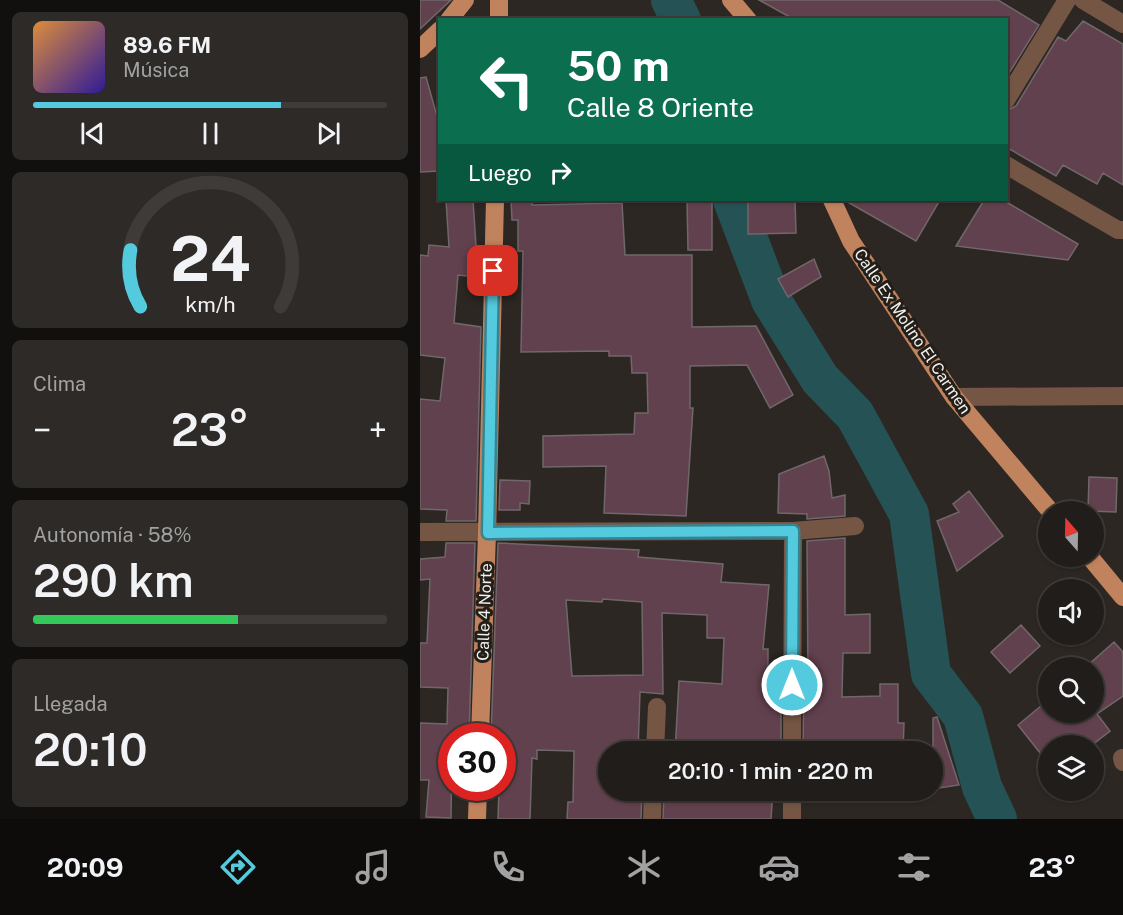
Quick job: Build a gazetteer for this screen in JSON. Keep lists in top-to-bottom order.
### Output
{
  "streets": {
    "main road": ["Calle Ex Molino El Carmen", "Calle 4 Norte"]
  },
  "north": "top",
  "page": {
    "turn": ["50 m", "Calle 8 Oriente"],
    "song": ["89.6 FM", "Música"],
    "then": "Luego",
    "tile": [
      "Clima",
      ["Autonomía · 58%", "290 km"],
      ["Llegada", "20:10"]
    ],
    "heat": ["−", "23°", "+"],
    "limit": "30",
    "trip": "20:10 · 1 min · 220 m",
    "tabs": ["20:09", "23°"],
    "gauge": ["24", "km/h"]
  }
}
